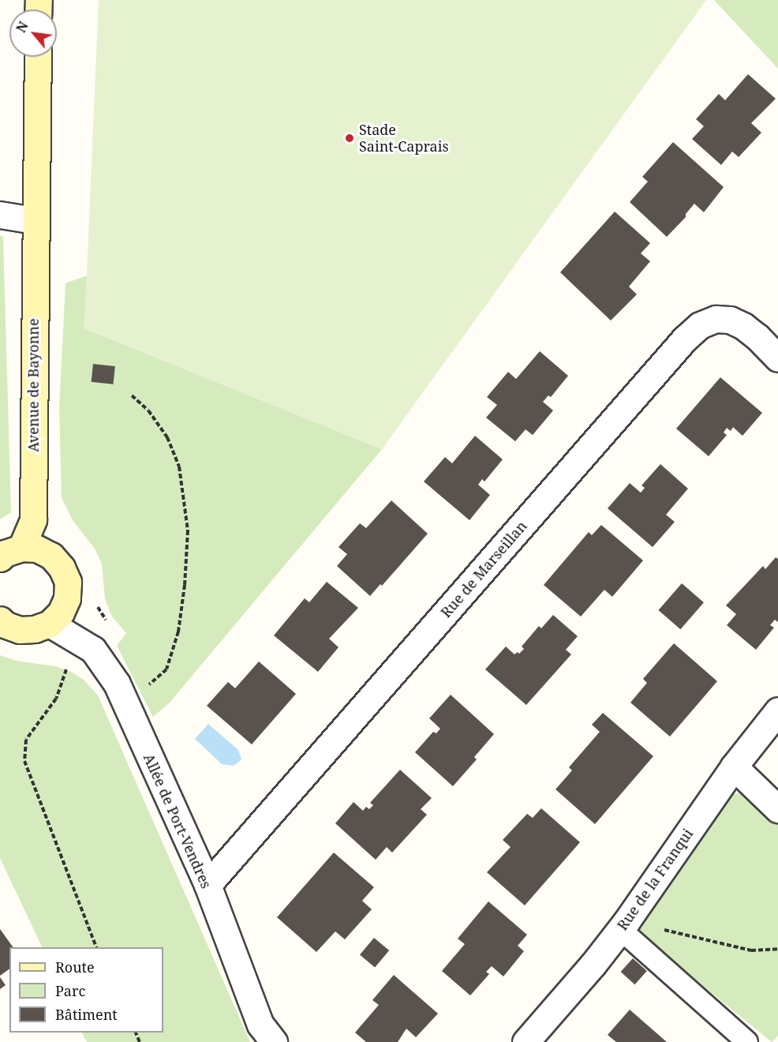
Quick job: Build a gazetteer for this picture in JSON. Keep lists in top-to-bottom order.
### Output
{
  "streets": {
    "street": [
      "Avenue de Bayonne",
      "Rue de Marseillan",
      "Allée de Port-Vendres",
      "Rue de la Franqui"
    ]
  },
  "crossings": [
    ["Rue de Marseillan", "Allée de Port-Vendres"]
  ],
  "places": ["Stade Saint-Caprais"],
  "legend": ["Route", "Parc", "Bâtiment"],
  "north": "top left"
}
